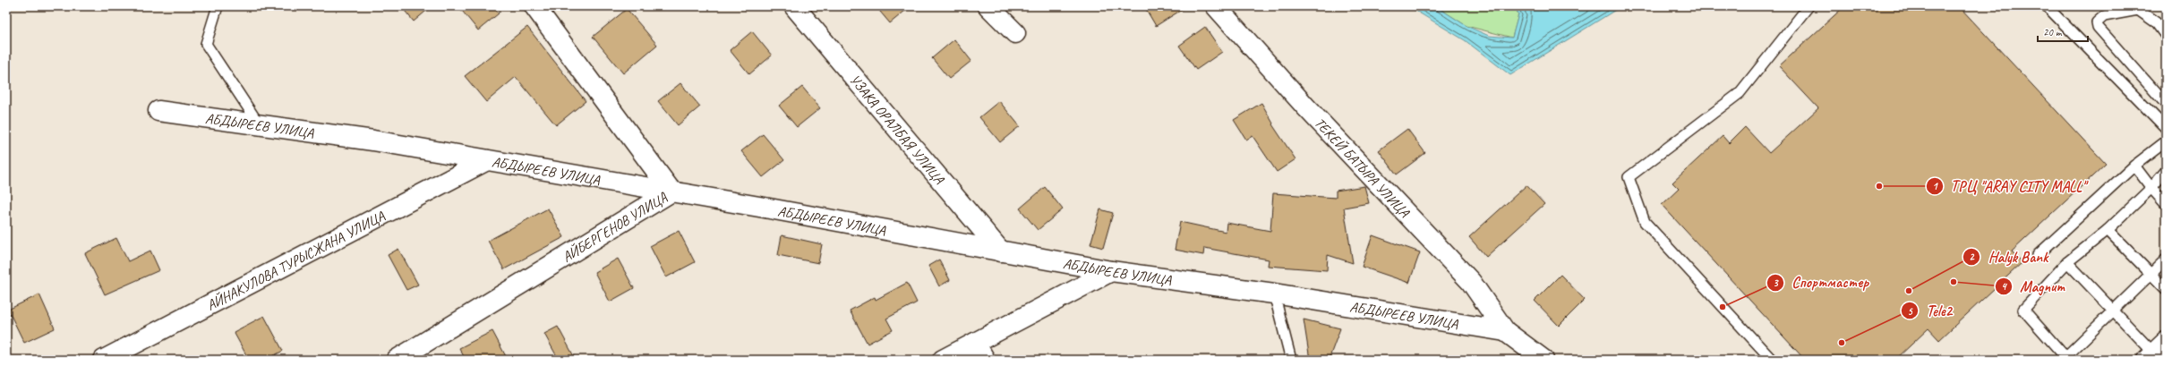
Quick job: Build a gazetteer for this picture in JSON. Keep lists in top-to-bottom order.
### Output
{
  "streets": {
    "street": [
      "АБДЫРЕЕВ УЛИЦА",
      "УЗАКА ОРАЛБАЯ УЛИЦА",
      "ТЕКЕЙ БАТЫРА УЛИЦА",
      "АЙБЕРГЕНОВ УЛИЦА",
      "АЙНАКУЛОВА ТУРЫСЖАНА УЛИЦА"
    ]
  },
  "crossings": [
    ["АБДЫРЕЕВ УЛИЦА", "УЗАКА ОРАЛБАЯ УЛИЦА"],
    ["АБДЫРЕЕВ УЛИЦА", "ТЕКЕЙ БАТЫРА УЛИЦА"],
    ["АБДЫРЕЕВ УЛИЦА", "АЙБЕРГЕНОВ УЛИЦА"],
    ["АБДЫРЕЕВ УЛИЦА", "АЙНАКУЛОВА ТУРЫСЖАНА УЛИЦА"]
  ],
  "places": [
    "ТРЦ \"ARAY CITY MALL\"",
    "Magnum",
    "Halyk Bank",
    "Спортмастер",
    "Tele2"
  ],
  "scale_bar": "20 m"
}
